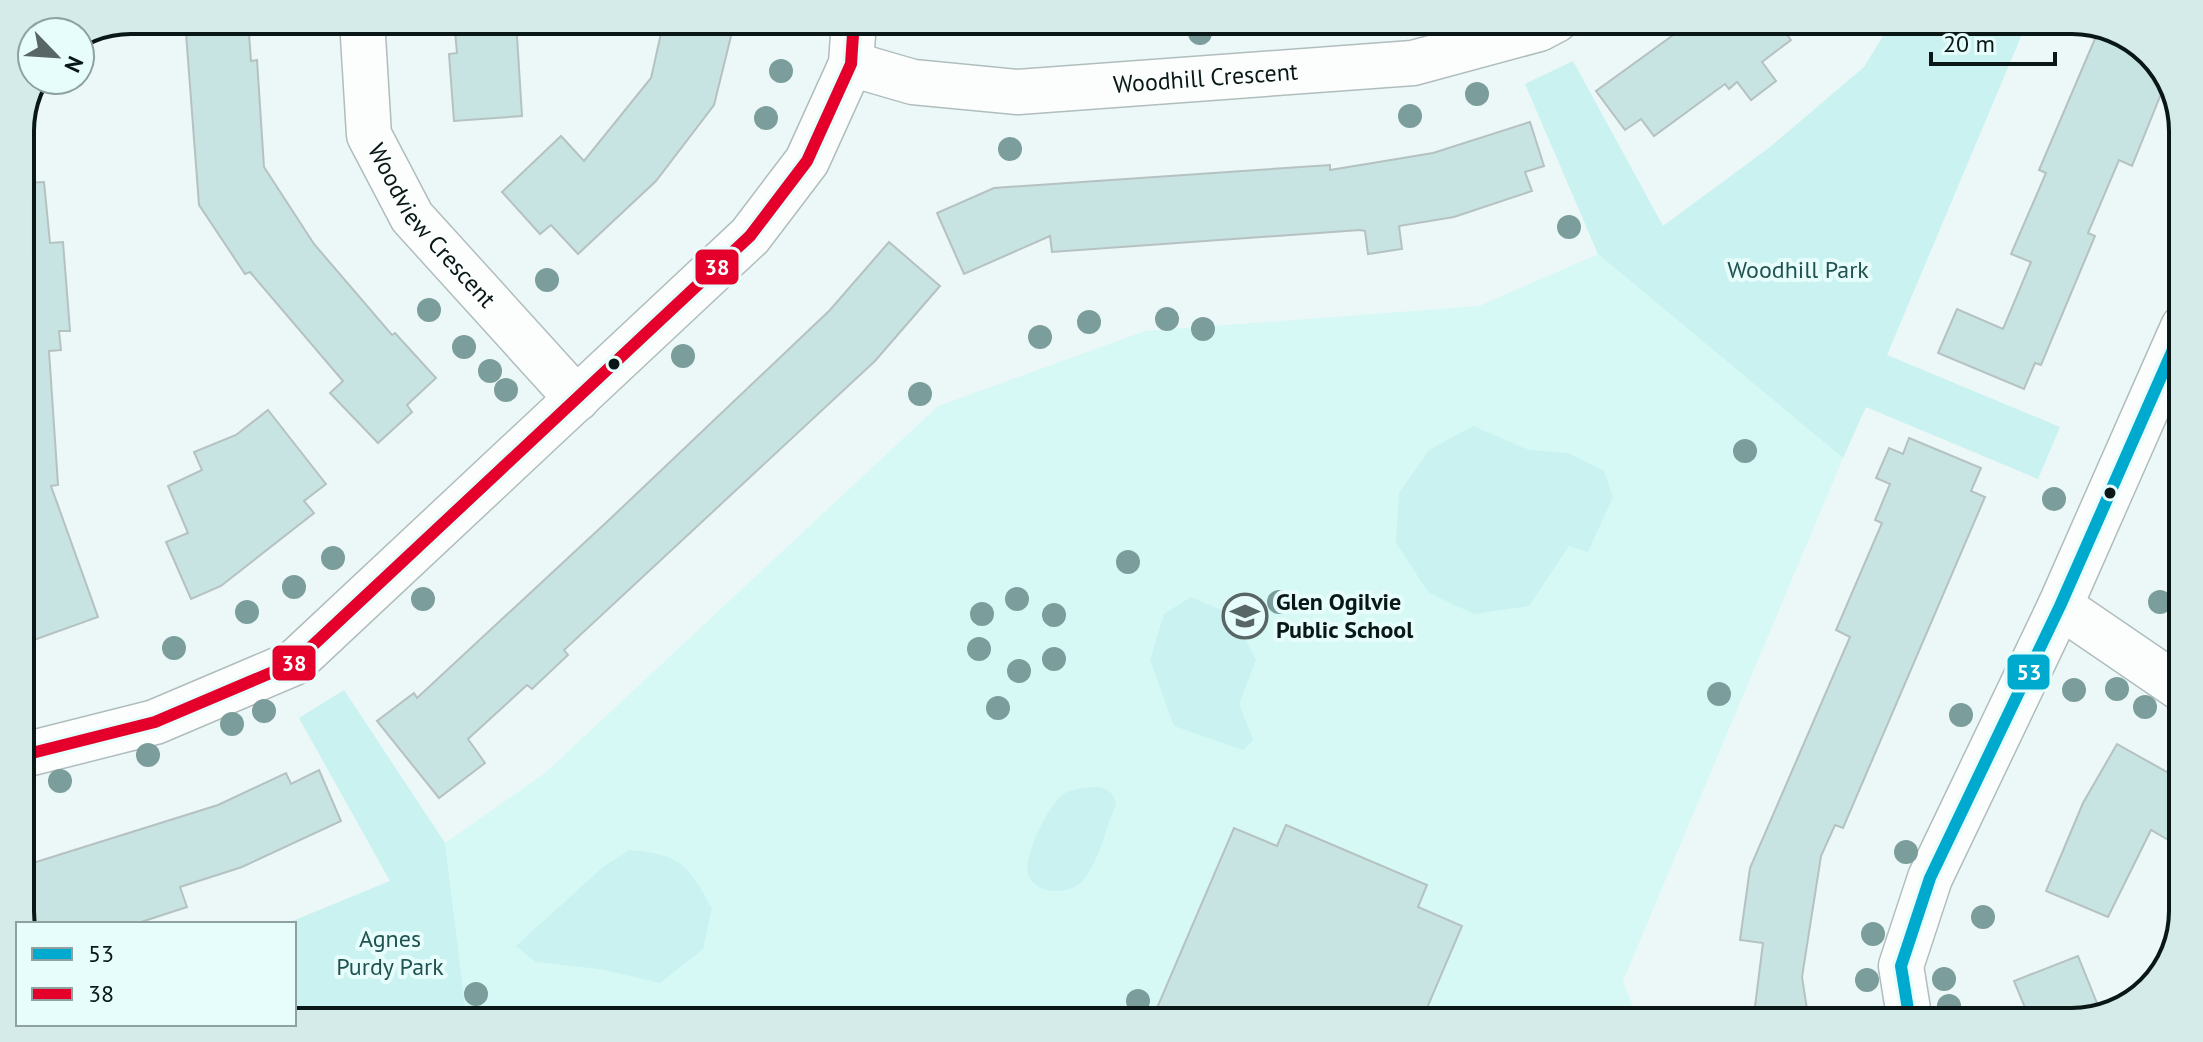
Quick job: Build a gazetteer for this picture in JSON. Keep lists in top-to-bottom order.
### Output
{
  "streets": {
    "street": ["Woodhill Crescent", "Woodview Crescent"]
  },
  "parks": ["Woodhill Park", "Agnes Purdy Park"],
  "places": {
    "school or university": ["Glen Ogilvie Public School"]
  },
  "lines": ["transit line 38", "transit line 53"],
  "legend": ["53", "38"],
  "scale_bar": "20 m",
  "north": "bottom right"
}
